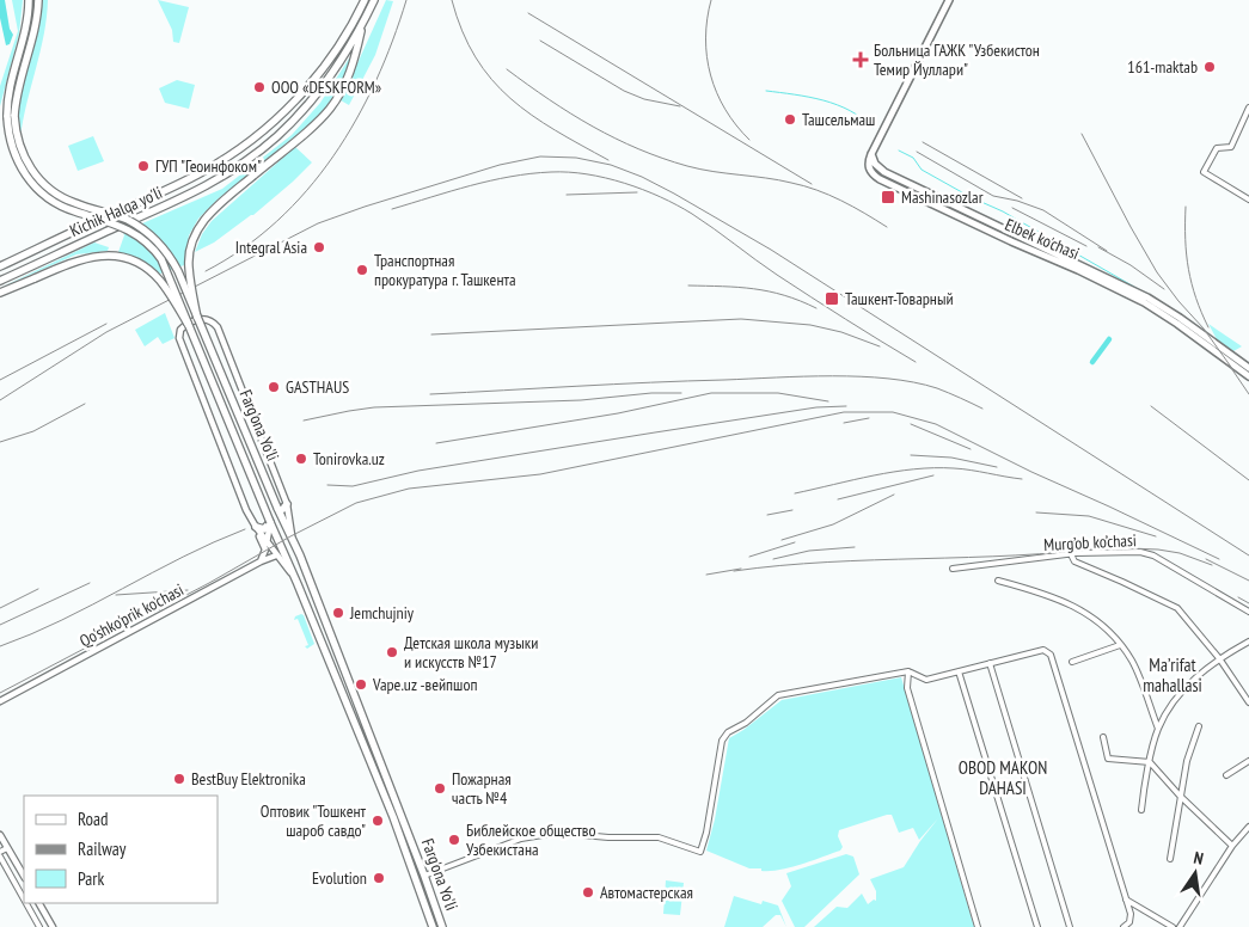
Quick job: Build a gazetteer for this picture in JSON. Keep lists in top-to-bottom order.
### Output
{
  "streets": {
    "main road": ["Kichik Halqa yo'li", "Elbek ko'chasi", "Farg'ona Yo'li"],
    "street": ["Murg’ob ko’chasi", "Qo'shko'prik ko'chasi"]
  },
  "districts": ["Maʼrifat mahallasi", "OBOD MAKON DAHASI"],
  "places": {
    "health": ["Больница ГАЖК \"Узбекистон Темир Йуллари\""],
    "other": [
      "161-maktab",
      "ООО «DESKFORM»",
      "Ташсельмаш",
      "ГУП \"Геоинфоком\"",
      "Integral Asia",
      "Транспортная прокуратура г. Ташкента",
      "GASTHAUS",
      "Tonirovka.uz",
      "Jemchujniy",
      "Детская школа музыки и искусств №17",
      "Vape.uz -вейпшоп",
      "BestBuy Elektronika",
      "Пожарная часть №4",
      "Оптовик \"Тошкент шароб савдо\"",
      "Библейское общество Узбекистана",
      "Evolution",
      "Автомастерская"
    ],
    "transit": ["Mashinasozlar", "Ташкент-Товарный"]
  },
  "legend": ["Road", "Railway", "Park"],
  "north": "top"
}
